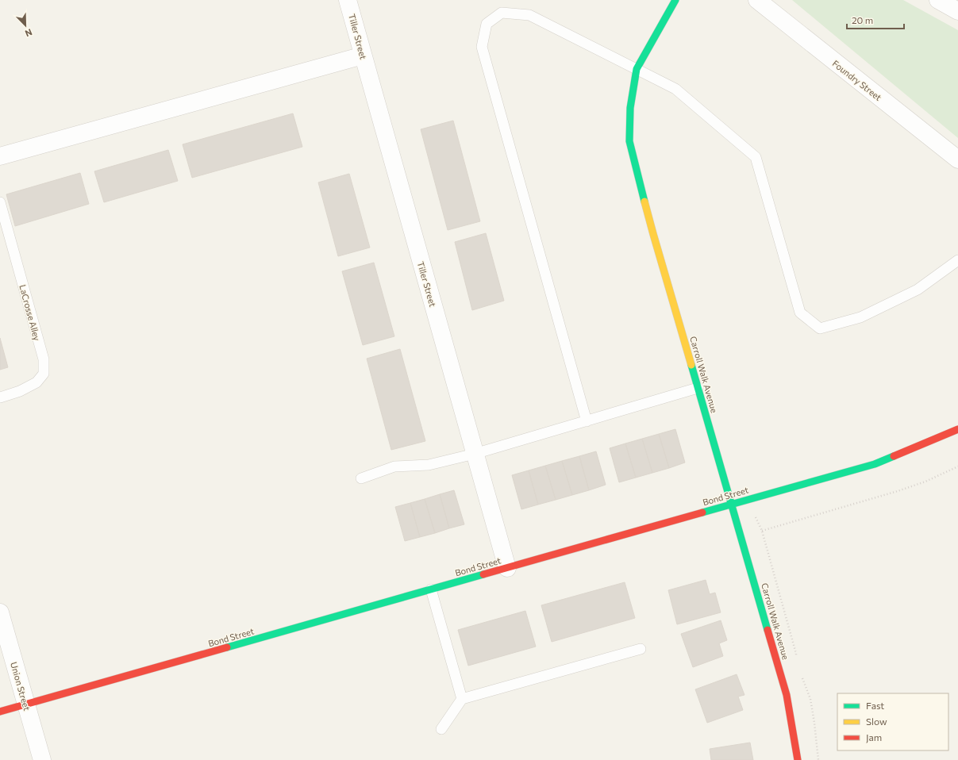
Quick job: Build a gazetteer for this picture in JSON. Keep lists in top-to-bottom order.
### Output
{
  "streets": {
    "street": [
      "Tiller Street",
      "Foundry Street",
      "Carroll Walk Avenue",
      "Bond Street",
      "Union Street"
    ],
    "lane": ["LaCrosse Alley"]
  },
  "crossings": [
    ["Tiller Street", "Bond Street"],
    ["Carroll Walk Avenue", "Bond Street"],
    ["Bond Street", "Union Street"]
  ],
  "legend": ["Fast", "Slow", "Jam"],
  "scale_bar": "20 m",
  "north": "bottom right"
}
